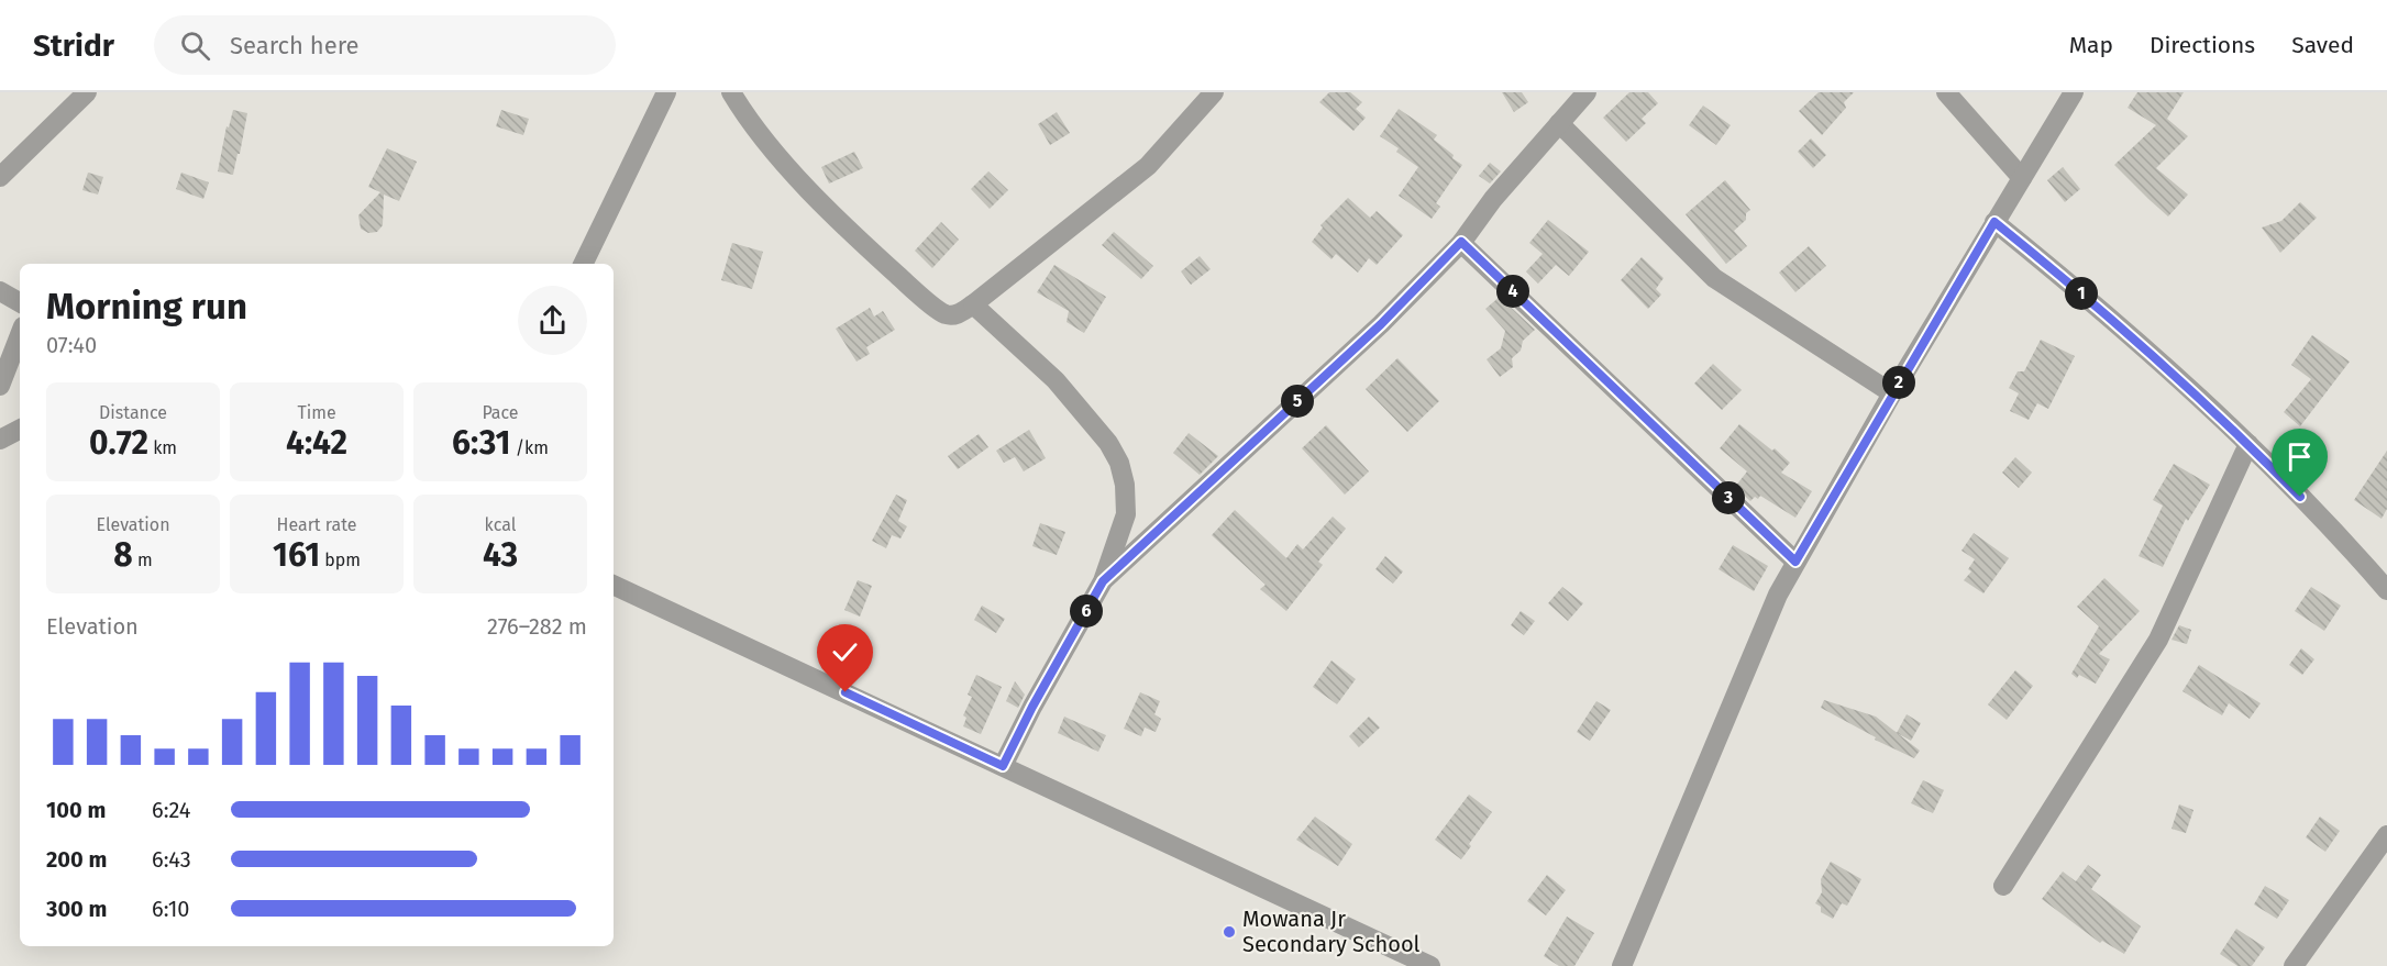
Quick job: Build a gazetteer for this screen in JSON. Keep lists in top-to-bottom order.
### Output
{
  "places": ["Mowana Jr Secondary School"],
  "page": {
    "header": "Stridr",
    "search": "Search here",
    "nav": ["Map", "Directions", "Saved"],
    "heading": ["Morning run", "07:40"],
    "pins": [
      "4",
      "1",
      "2",
      "5",
      "3",
      "6"
    ],
    "stats": [
      ["Distance", "0.72 km"],
      ["Time", "4:42"],
      ["Pace", "6:31 /km"],
      ["Elevation", "8 m"],
      ["Heart rate", "161 bpm"],
      ["kcal", "43"]
    ],
    "chart": ["Elevation", "276–282 m"],
    "list": [
      {
        "name": "100 m",
        "note": "6:24"
      },
      {
        "name": "200 m",
        "note": "6:43"
      },
      {
        "name": "300 m",
        "note": "6:10"
      }
    ]
  }
}
